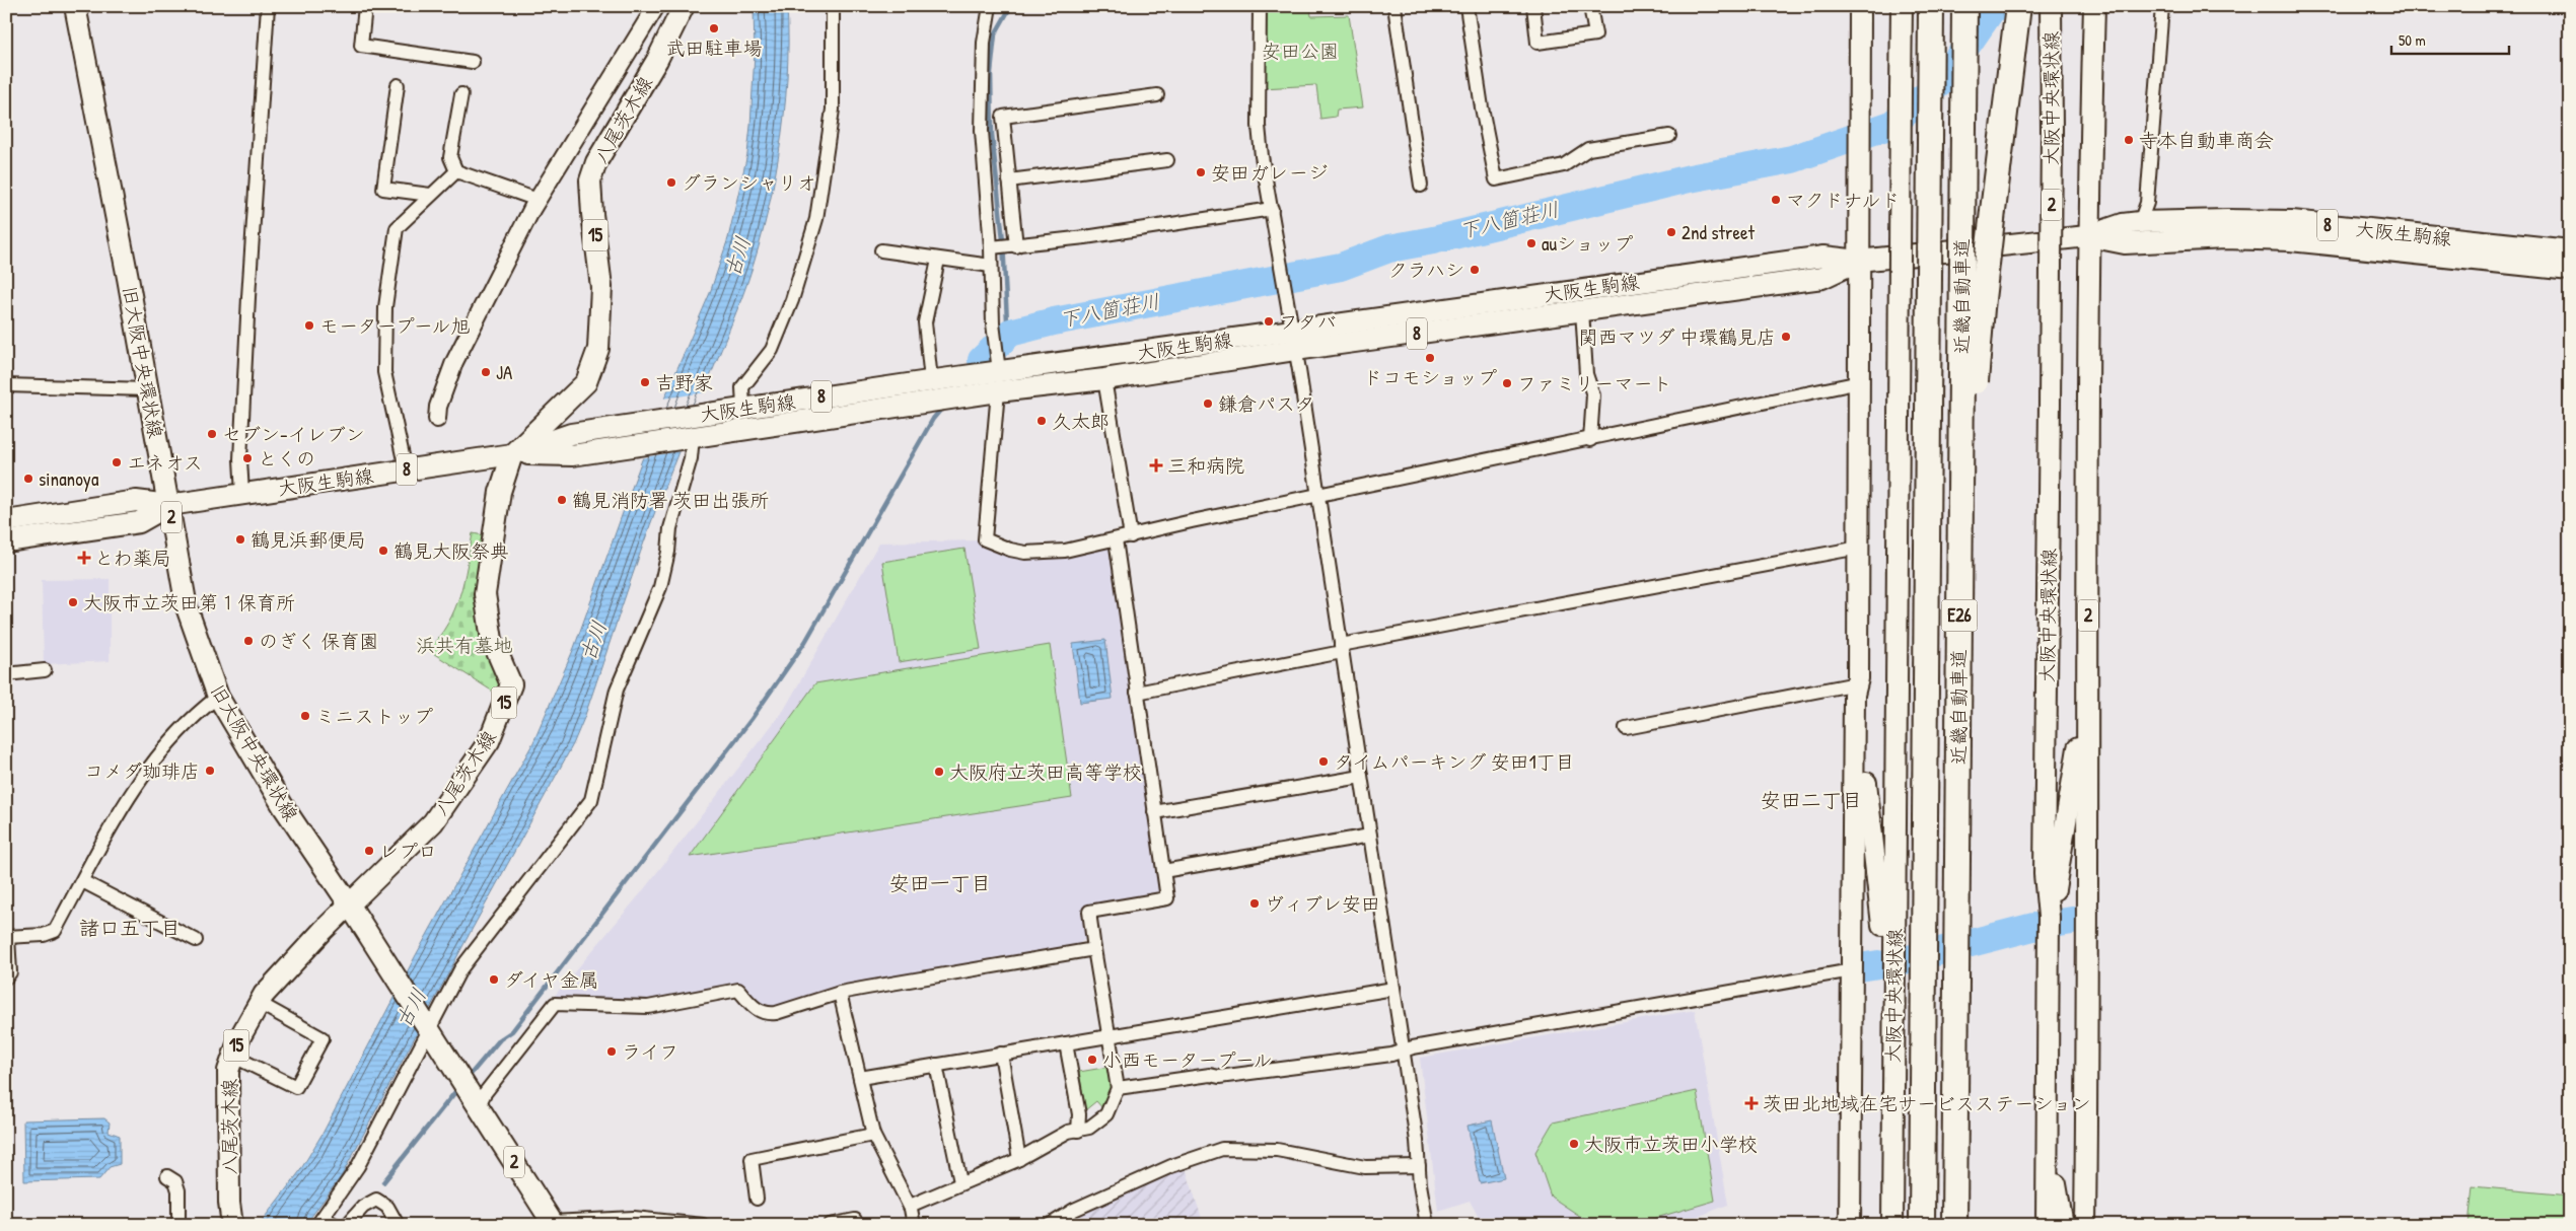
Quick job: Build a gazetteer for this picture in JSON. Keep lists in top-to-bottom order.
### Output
{
  "streets": {
    "highway": ["近畿自動車道", "E26"],
    "main road": [
      "大阪中央環状線",
      "八尾茨木線",
      "2",
      "8",
      "大阪生駒線",
      "15",
      "旧大阪中央環状線"
    ]
  },
  "crossings": [
    ["八尾茨木線", "大阪生駒線"],
    ["八尾茨木線", "旧大阪中央環状線"],
    ["2", "大阪生駒線"],
    ["大阪生駒線", "旧大阪中央環状線"]
  ],
  "districts": ["安田二丁目", "安田一丁目", "諸口五丁目"],
  "water": ["下八箇荘川", "古川"],
  "parks": ["安田公園", "浜共有墓地"],
  "places": {
    "other": [
      "武田駐車場",
      "寺本自動車商会",
      "安田ガレージ",
      "グランシャリオ",
      "マクドナルド",
      "2nd street",
      "auショップ",
      "クラハシ",
      "フタバ",
      "モータープール旭",
      "関西マツダ 中環鶴見店",
      "ドコモショップ",
      "JA",
      "吉野家",
      "ファミリーマート",
      "鎌倉パスタ",
      "久太郎",
      "セブン-イレブン",
      "とくの",
      "エネオス",
      "sinanoya",
      "鶴見消防署 茨田出張所",
      "鶴見浜郵便局",
      "鶴見大阪祭典",
      "大阪市立茨田第１保育所",
      "のぎく 保育園",
      "ミニストップ",
      "タイムパーキング 安田1丁目",
      "コメダ珈琲店",
      "大阪府立茨田高等学校",
      "レプロ",
      "ヴィブレ安田",
      "ダイヤ金属",
      "ライフ",
      "小西モータープール",
      "大阪市立茨田小学校"
    ],
    "health": ["三和病院", "とわ薬局", "茨田北地域在宅サービスステーション"]
  },
  "scale_bar": "50 m"
}
